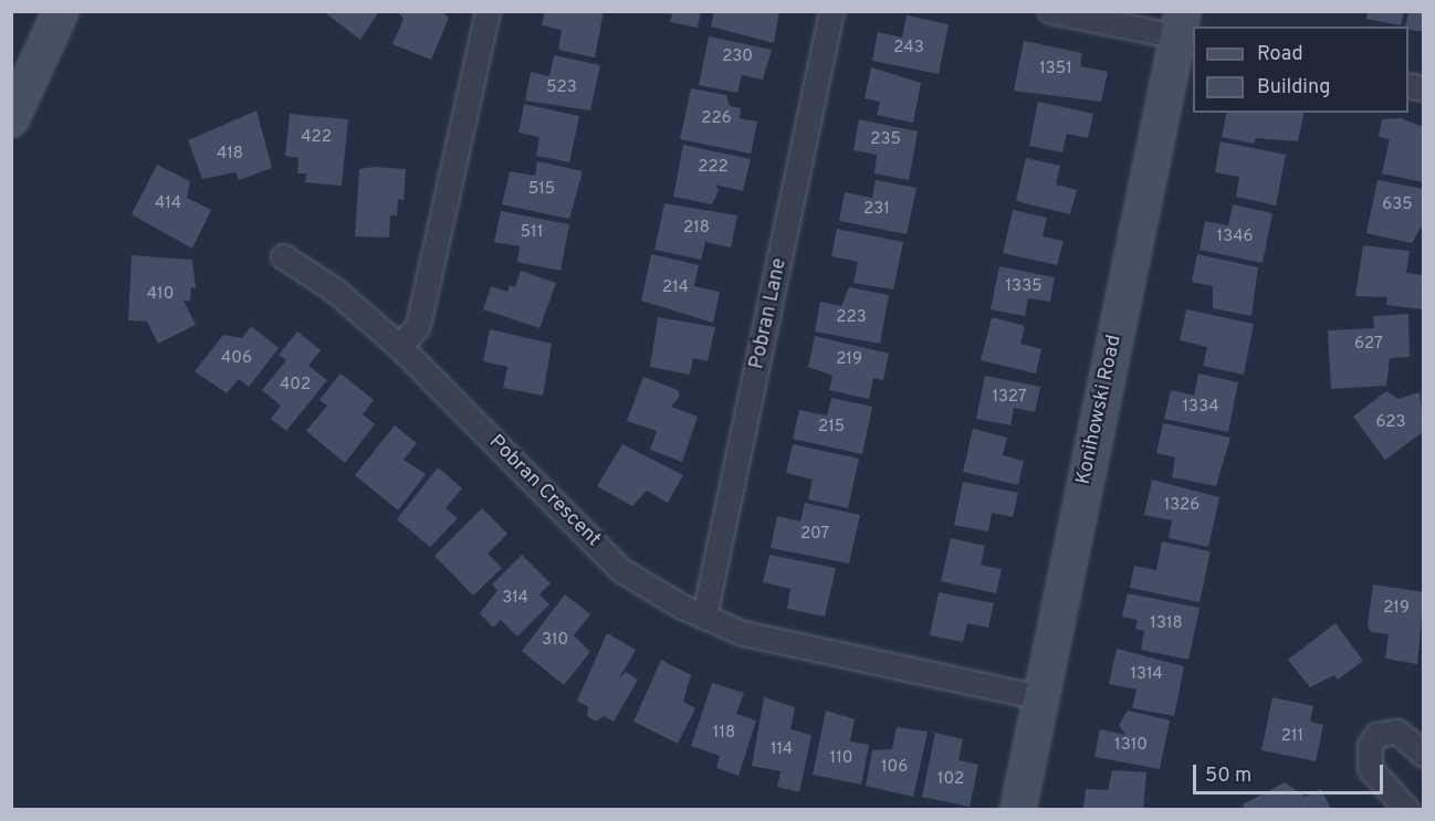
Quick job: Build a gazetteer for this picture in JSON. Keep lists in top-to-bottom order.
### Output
{
  "streets": {
    "street": ["Pobran Lane", "Konihowski Road", "Pobran Crescent"]
  },
  "crossings": [
    ["Pobran Lane", "Pobran Crescent"],
    ["Konihowski Road", "Pobran Crescent"]
  ],
  "house_numbers": [
    "243",
    "230",
    "1351",
    "523",
    "226",
    "422",
    "235",
    "418",
    "222",
    "515",
    "414",
    "635",
    "231",
    "218",
    "511",
    "1346",
    "1335",
    "214",
    "410",
    "223",
    "627",
    "406",
    "219",
    "402",
    "1327",
    "1334",
    "623",
    "215",
    "1326",
    "207",
    "314",
    "219",
    "1318",
    "310",
    "1314",
    "118",
    "211",
    "1310",
    "114",
    "110",
    "106",
    "102"
  ],
  "legend": ["Road", "Building"],
  "scale_bar": "50 m"
}
